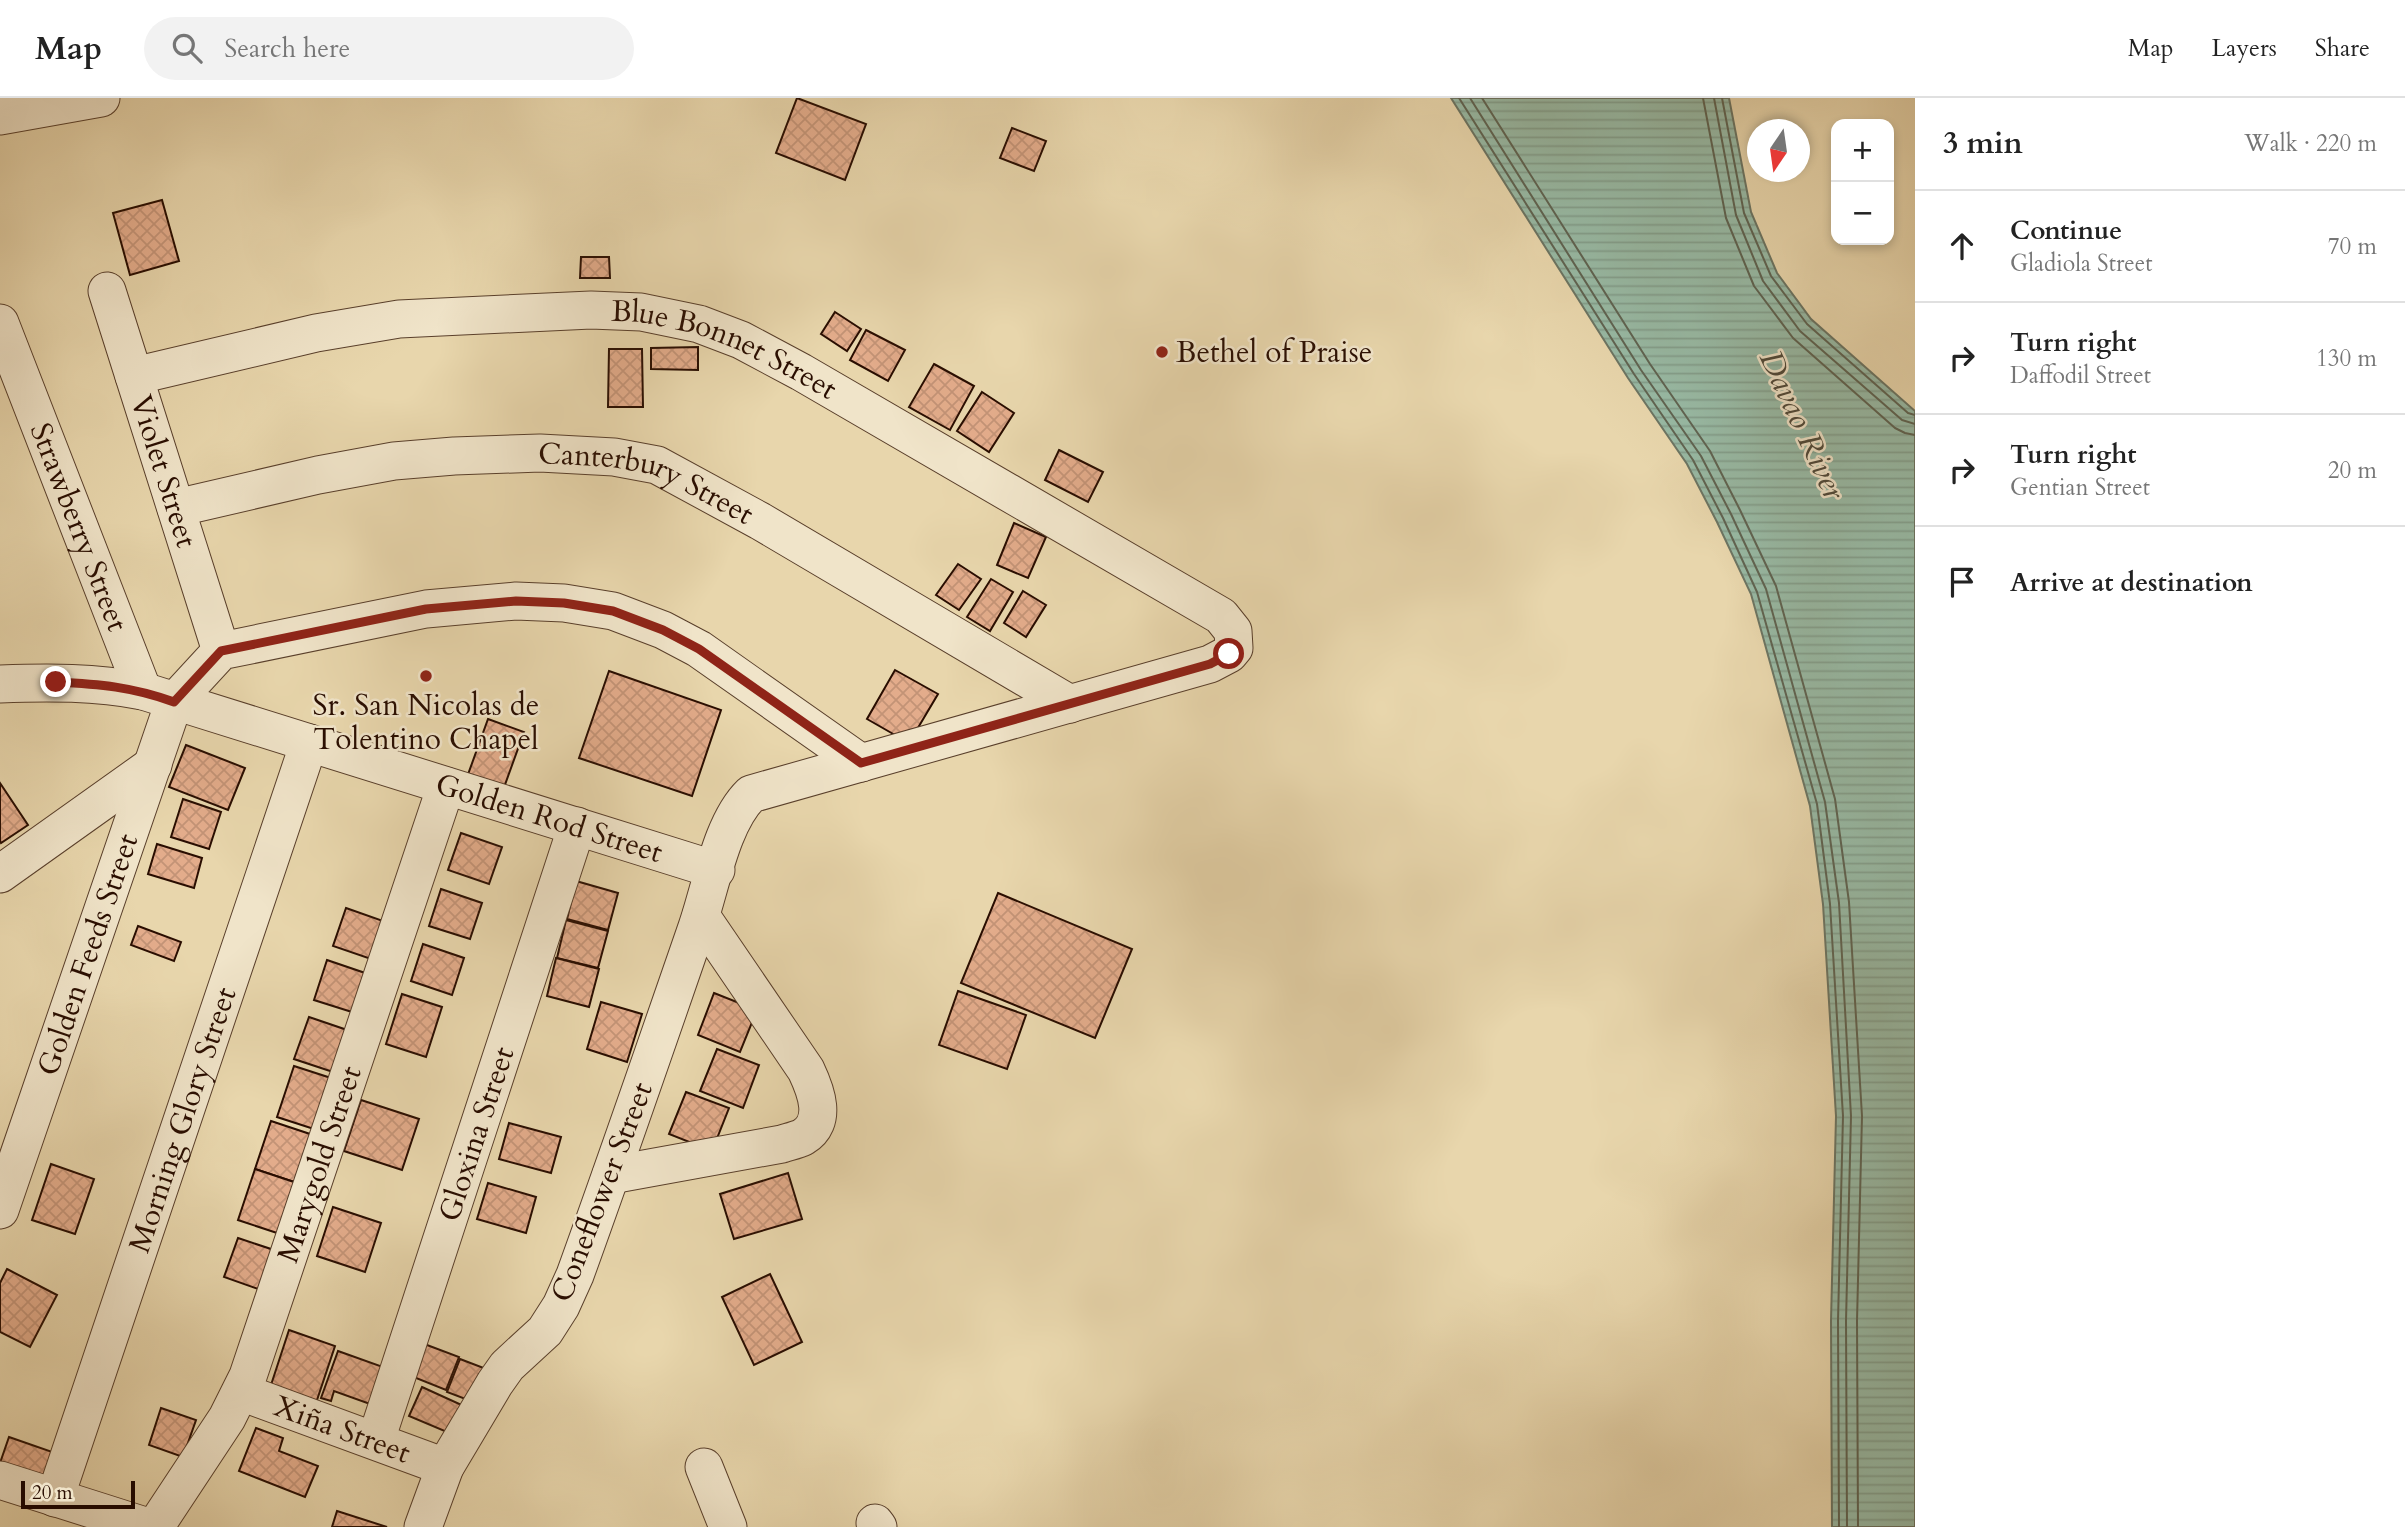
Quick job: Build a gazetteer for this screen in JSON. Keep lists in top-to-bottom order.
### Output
{
  "streets": {
    "street": [
      "Blue Bonnet Street",
      "Violet Street",
      "Canterbury Street",
      "Strawberry Street",
      "Golden Rod Street",
      "Golden Feeds Street",
      "Morning Glory Street",
      "Gloxina Street",
      "Marygold Street",
      "Coneflower Street",
      "Xiña Street"
    ]
  },
  "crossings": [
    ["Blue Bonnet Street", "Violet Street"],
    ["Blue Bonnet Street", "Coneflower Street"],
    ["Violet Street", "Canterbury Street"],
    ["Canterbury Street", "Coneflower Street"],
    ["Strawberry Street", "Golden Rod Street"],
    ["Strawberry Street", "Golden Feeds Street"],
    ["Golden Rod Street", "Golden Feeds Street"],
    ["Golden Rod Street", "Morning Glory Street"],
    ["Golden Rod Street", "Gloxina Street"],
    ["Golden Rod Street", "Marygold Street"],
    ["Golden Rod Street", "Coneflower Street"],
    ["Gloxina Street", "Xiña Street"],
    ["Marygold Street", "Xiña Street"],
    ["Coneflower Street", "Xiña Street"]
  ],
  "water": ["Davao River"],
  "places": ["Bethel of Praise", "Sr. San Nicolas de Tolentino Chapel"],
  "scale_bar": "20 m",
  "north": "bottom",
  "page": {
    "header": "Map",
    "search": "Search here",
    "nav": ["Map", "Layers", "Share"],
    "heading": ["3 min", "Walk · 220 m"],
    "map_buttons": ["+", "−"],
    "list": [
      ["Continue", "Gladiola Street", "70 m"],
      ["Turn right", "Daffodil Street", "130 m"],
      ["Turn right", "Gentian Street", "20 m"],
      "Arrive at destination"
    ],
    "scale": "20 m"
  }
}
